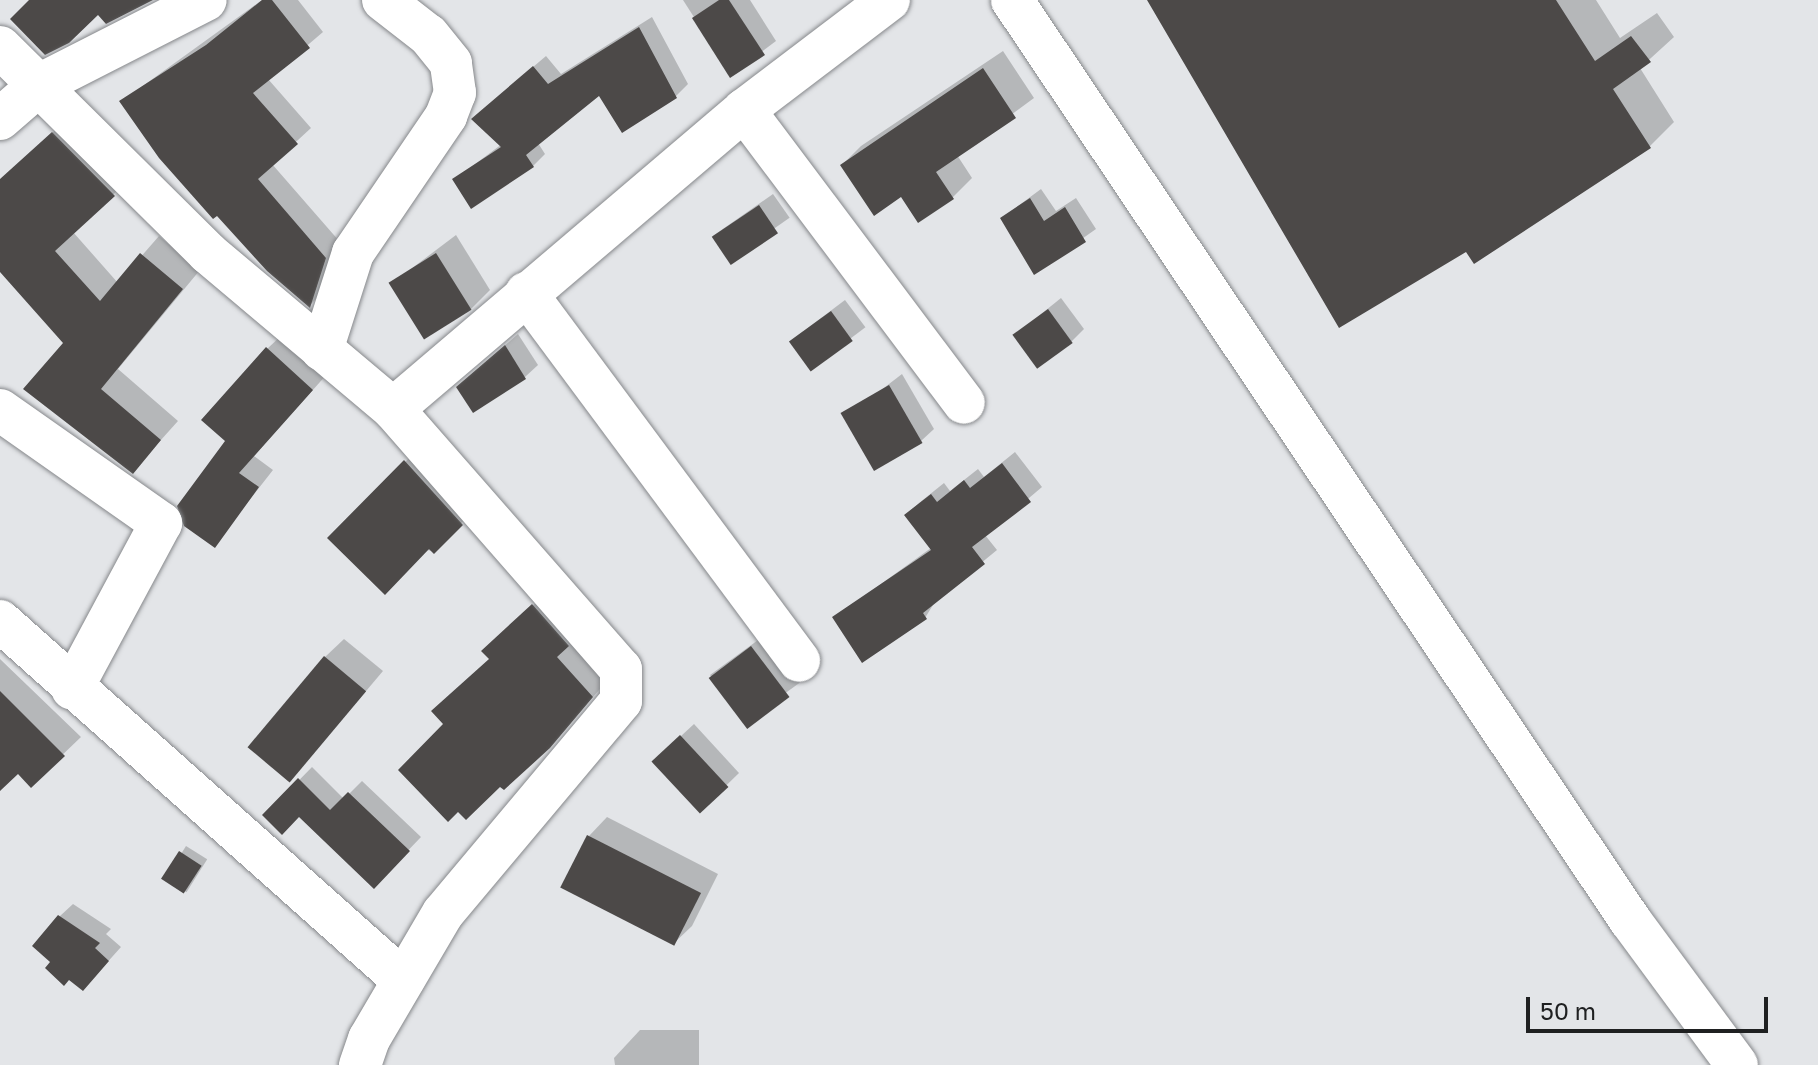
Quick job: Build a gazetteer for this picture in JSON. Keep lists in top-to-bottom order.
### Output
{
  "scale_bar": "50 m"
}
